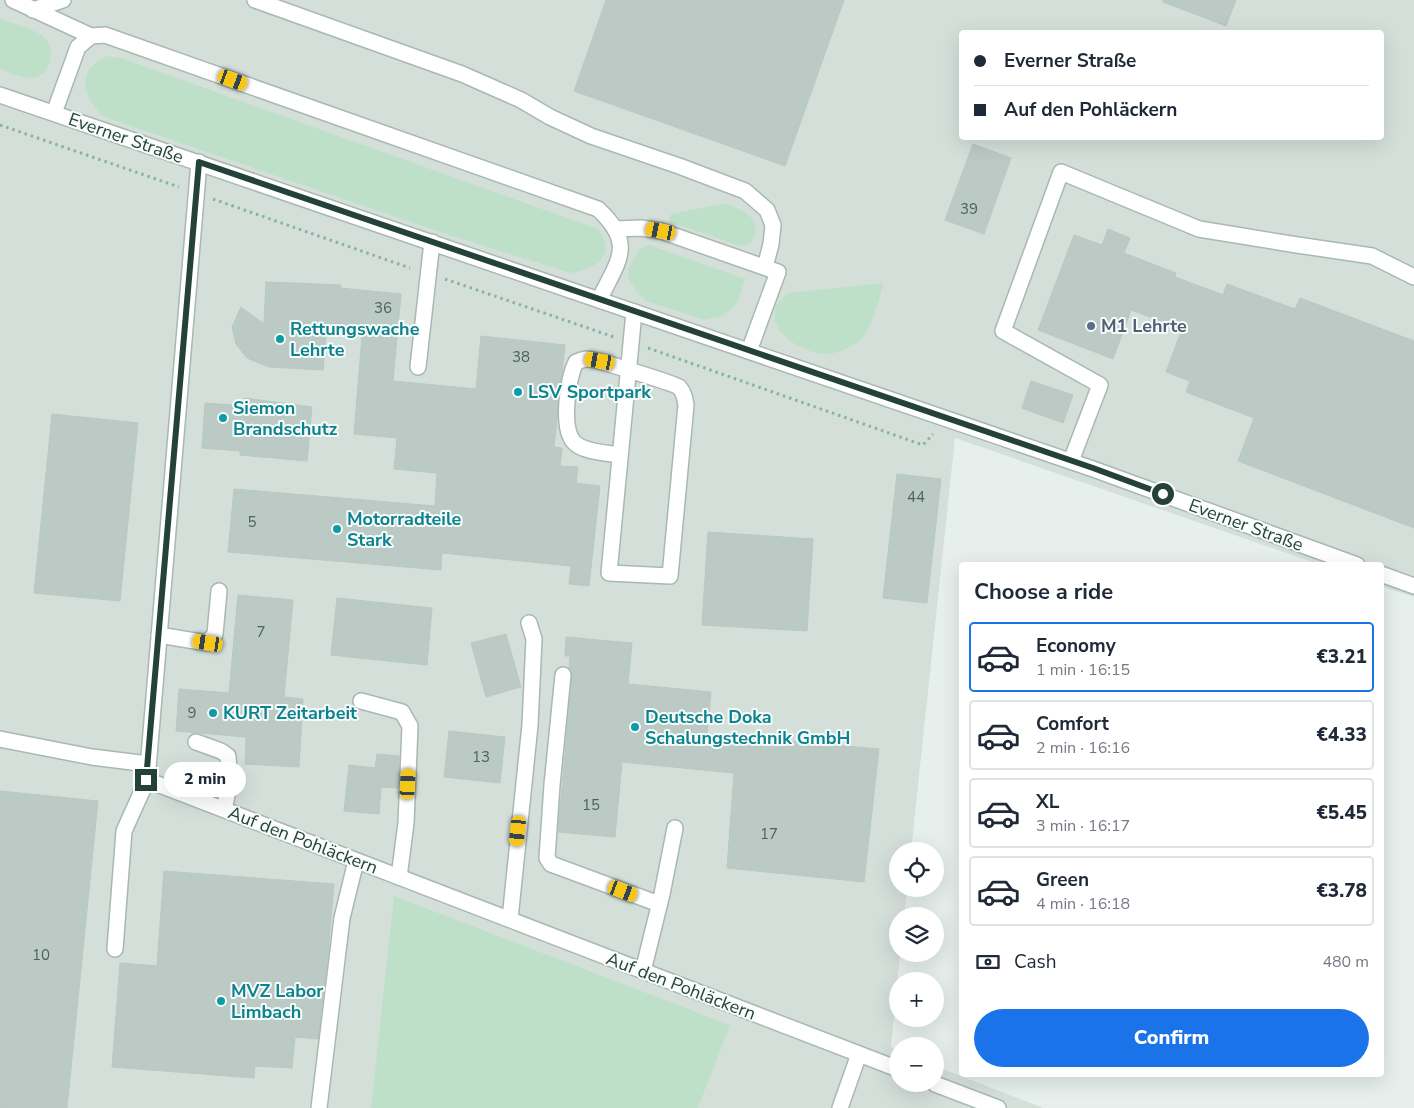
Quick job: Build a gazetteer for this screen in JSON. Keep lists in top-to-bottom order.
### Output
{
  "streets": {
    "street": ["Everner Straße", "Auf den Pohläckern"]
  },
  "places": [
    "M1 Lehrte",
    "Rettungswache Lehrte",
    "LSV Sportpark",
    "Siemon Brandschutz",
    "Motorradteile Stark",
    "KURT Zeitarbeit",
    "Deutsche Doka Schalungstechnik GmbH",
    "MVZ Labor Limbach"
  ],
  "house_numbers": [
    "39",
    "36",
    "38",
    "44",
    "5",
    "7",
    "9",
    "13",
    "15",
    "17",
    "10"
  ],
  "page": {
    "banner": ["Everner Straße", "Auf den Pohläckern"],
    "heading": "Choose a ride",
    "list": [
      {
        "name": "Economy",
        "note": "1 min · 16:15",
        "value": "€3.21"
      },
      {
        "name": "Comfort",
        "note": "2 min · 16:16",
        "value": "€4.33"
      },
      {
        "name": "XL",
        "note": "3 min · 16:17",
        "value": "€5.45"
      },
      {
        "name": "Green",
        "note": "4 min · 16:18",
        "value": "€3.78"
      }
    ],
    "bubble": "2 min",
    "map_buttons": ["+", "−"],
    "pay": ["Cash", "480 m"],
    "buttons": "Confirm"
  }
}
